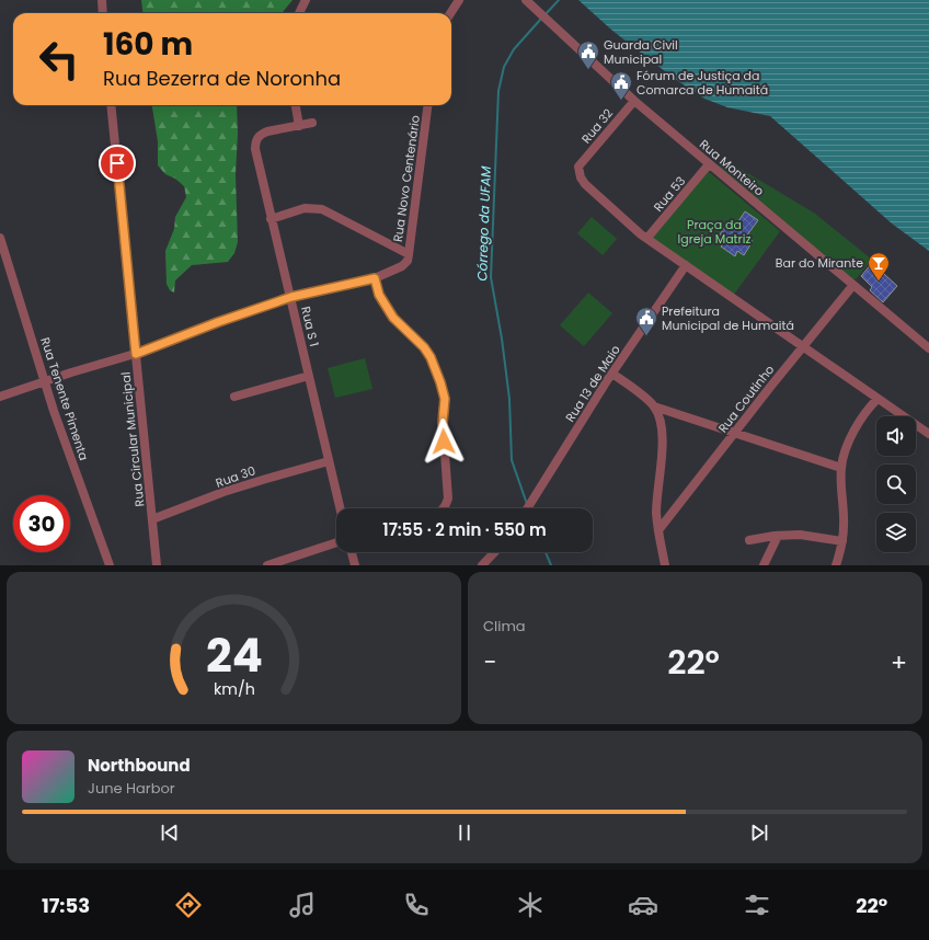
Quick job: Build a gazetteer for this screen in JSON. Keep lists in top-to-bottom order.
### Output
{
  "streets": {
    "street": [
      "Rua 32",
      "Rua Monteiro",
      "Rua Novo Centenário",
      "Rua 53",
      "Rua S 1",
      "Rua 13 de Maio",
      "Rua Tenente Pimenta",
      "Rua Coutinho",
      "Rua Circular Municipal",
      "Rua 30"
    ]
  },
  "crossings": [
    ["Rua 32", "Rua Monteiro"],
    ["Rua 32", "Rua 53"],
    ["Rua Monteiro", "Rua 53"],
    ["Rua Monteiro", "Rua Coutinho"],
    ["Rua S 1", "Rua 30"],
    ["Rua Circular Municipal", "Rua 30"]
  ],
  "water": ["Córrego da UFAM"],
  "parks": ["Praça da Igreja Matriz"],
  "places": {
    "public building": ["Guarda Civil Municipal", "Fórum de Justiça da Comarca de Humaitá", "Prefeitura Municipal de Humaitá"],
    "bar": ["Bar do Mirante"]
  },
  "page": {
    "turn": ["160 m", "Rua Bezerra de Noronha"],
    "limit": "30",
    "trip": "17:55 · 2 min · 550 m",
    "tile": "Clima",
    "heat": ["−", "22°", "+"],
    "song": ["Northbound", "June Harbor"],
    "tabs": ["17:53", "22°"],
    "gauge": ["24", "km/h"]
  }
}
